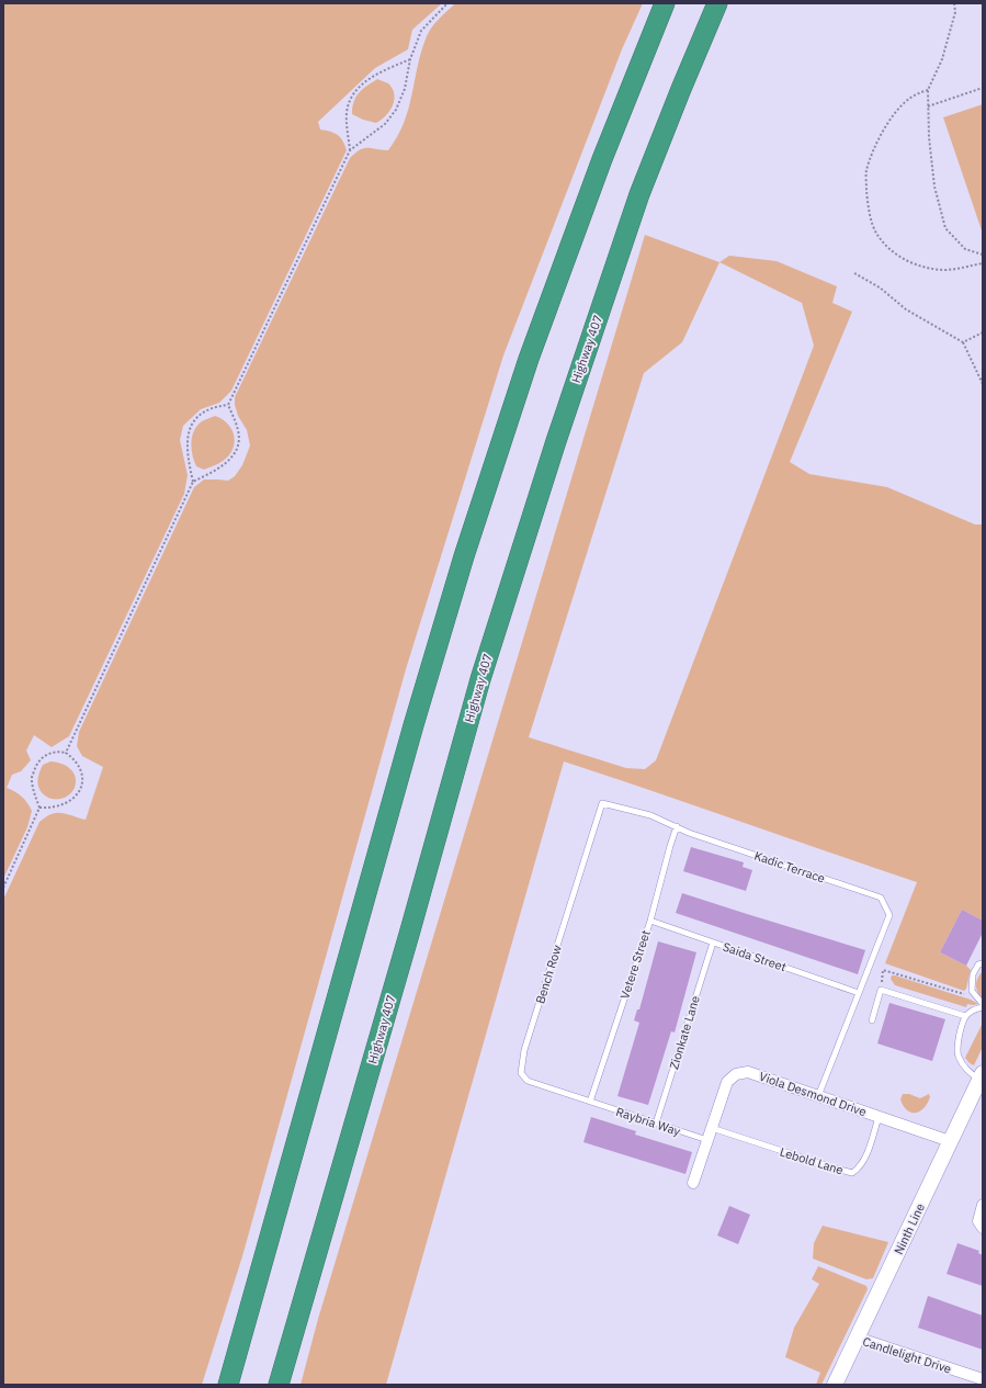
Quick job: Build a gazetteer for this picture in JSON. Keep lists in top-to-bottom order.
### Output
{
  "streets": {
    "highway": ["Highway 407"],
    "main road": ["Ninth Line"],
    "street": ["Viola Desmond Drive", "Candlelight Drive"],
    "lane": [
      "Kadic Terrace",
      "Saida Street",
      "Vetere Street",
      "Bench Row",
      "Zionkate Lane",
      "Raybria Way",
      "Lebold Lane"
    ]
  },
  "crossings": [
    ["Kadic Terrace", "Saida Street"],
    ["Kadic Terrace", "Vetere Street"],
    ["Kadic Terrace", "Bench Row"],
    ["Kadic Terrace", "Viola Desmond Drive"],
    ["Saida Street", "Vetere Street"],
    ["Saida Street", "Zionkate Lane"],
    ["Vetere Street", "Bench Row"],
    ["Vetere Street", "Raybria Way"],
    ["Bench Row", "Raybria Way"],
    ["Zionkate Lane", "Raybria Way"],
    ["Viola Desmond Drive", "Raybria Way"],
    ["Viola Desmond Drive", "Lebold Lane"],
    ["Viola Desmond Drive", "Ninth Line"],
    ["Ninth Line", "Candlelight Drive"]
  ]
}
